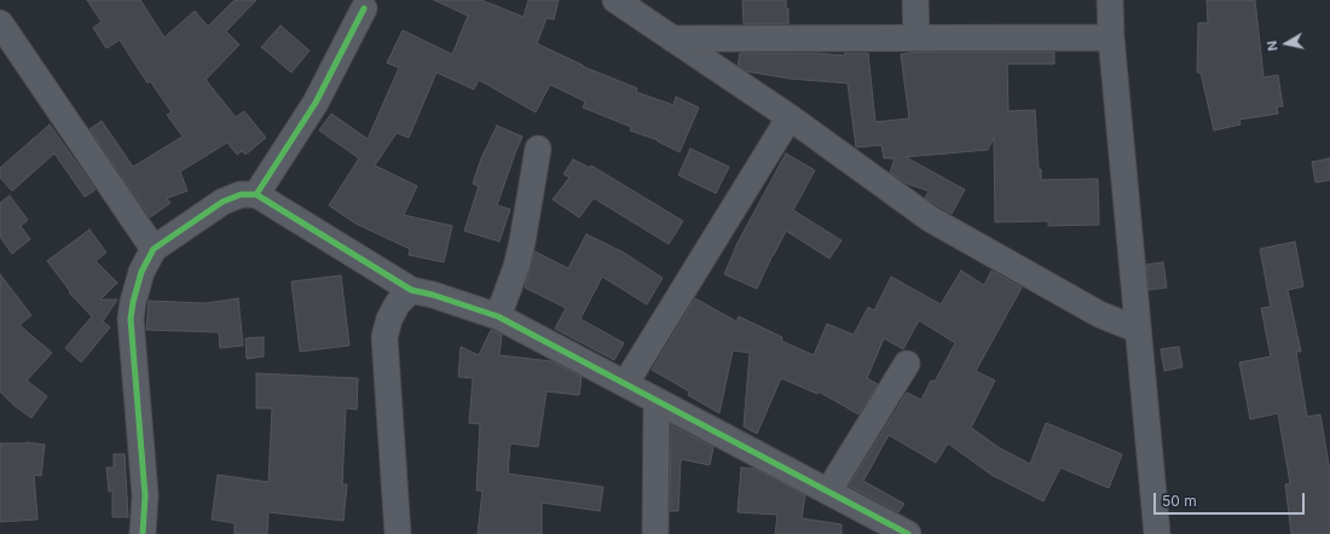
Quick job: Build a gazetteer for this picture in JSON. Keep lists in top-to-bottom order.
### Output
{
  "scale_bar": "50 m",
  "north": "left"
}
